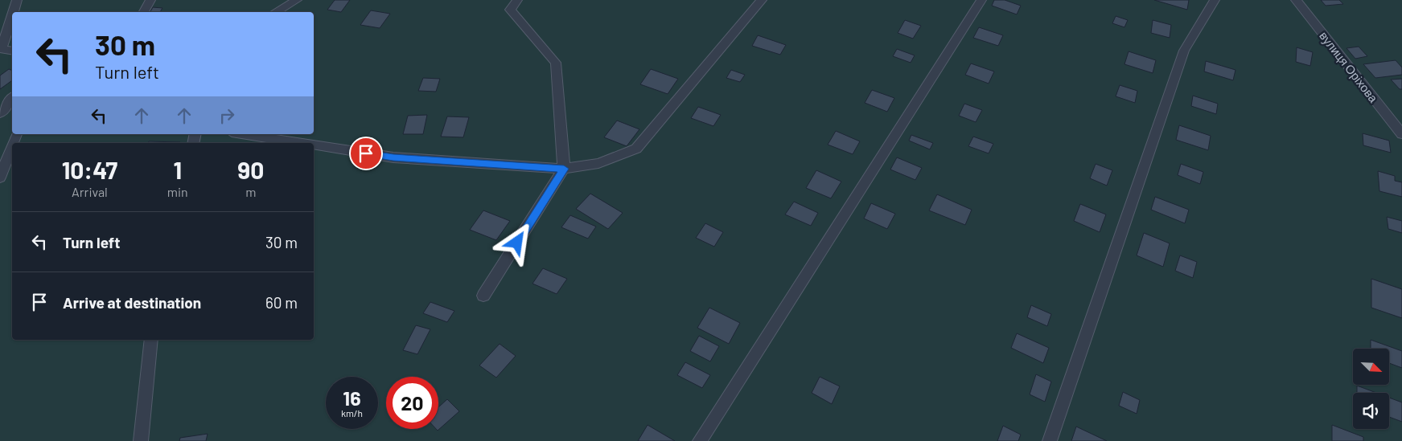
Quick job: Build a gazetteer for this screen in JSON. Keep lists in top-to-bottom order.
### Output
{
  "streets": {
    "lane": ["вулиця Оріхова"]
  },
  "north": "bottom right",
  "page": {
    "turn": ["30 m", "Turn left"],
    "eta": [
      "10:47",
      "Arrival",
      "1",
      "min",
      "90",
      "m"
    ],
    "list": [
      {
        "name": "Turn left",
        "value": "30 m"
      },
      {
        "name": "Arrive at destination",
        "value": "60 m"
      }
    ],
    "speed": "16 km/h",
    "limit": "20"
  }
}
